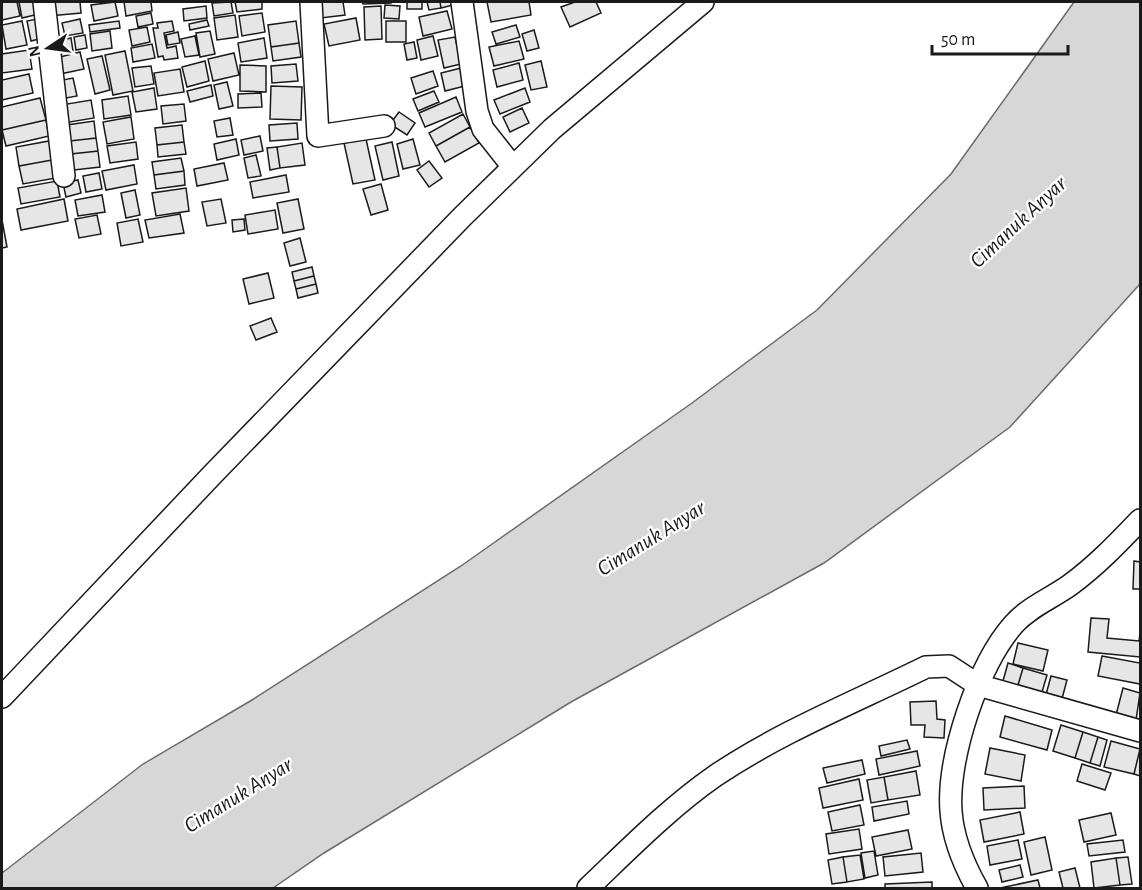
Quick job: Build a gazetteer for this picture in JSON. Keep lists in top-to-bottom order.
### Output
{
  "water": ["Cimanuk Anyar"],
  "scale_bar": "50 m",
  "north": "left"
}
